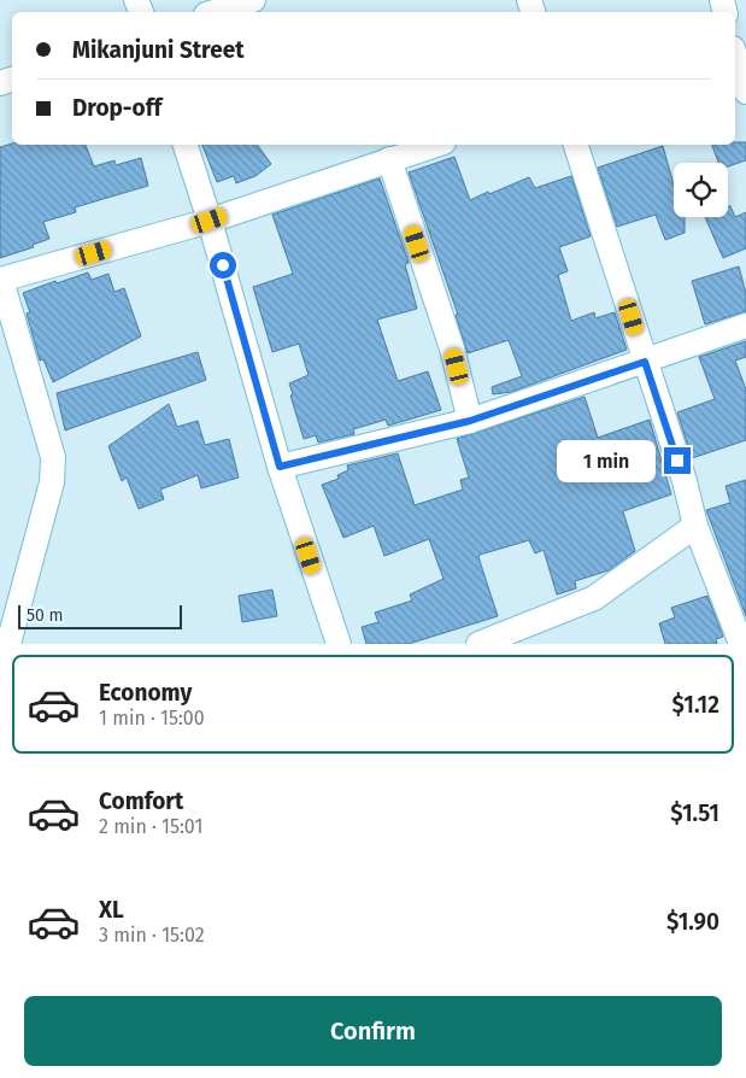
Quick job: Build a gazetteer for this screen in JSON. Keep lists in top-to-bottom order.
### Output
{
  "scale_bar": "50 m",
  "page": {
    "banner": ["Mikanjuni Street", "Drop-off"],
    "bubble": "1 min",
    "scale": "50 m",
    "list": [
      {
        "name": "Economy",
        "note": "1 min · 15:00",
        "value": "$1.12"
      },
      {
        "name": "Comfort",
        "note": "2 min · 15:01",
        "value": "$1.51"
      },
      {
        "name": "XL",
        "note": "3 min · 15:02",
        "value": "$1.90"
      }
    ],
    "buttons": "Confirm"
  }
}
